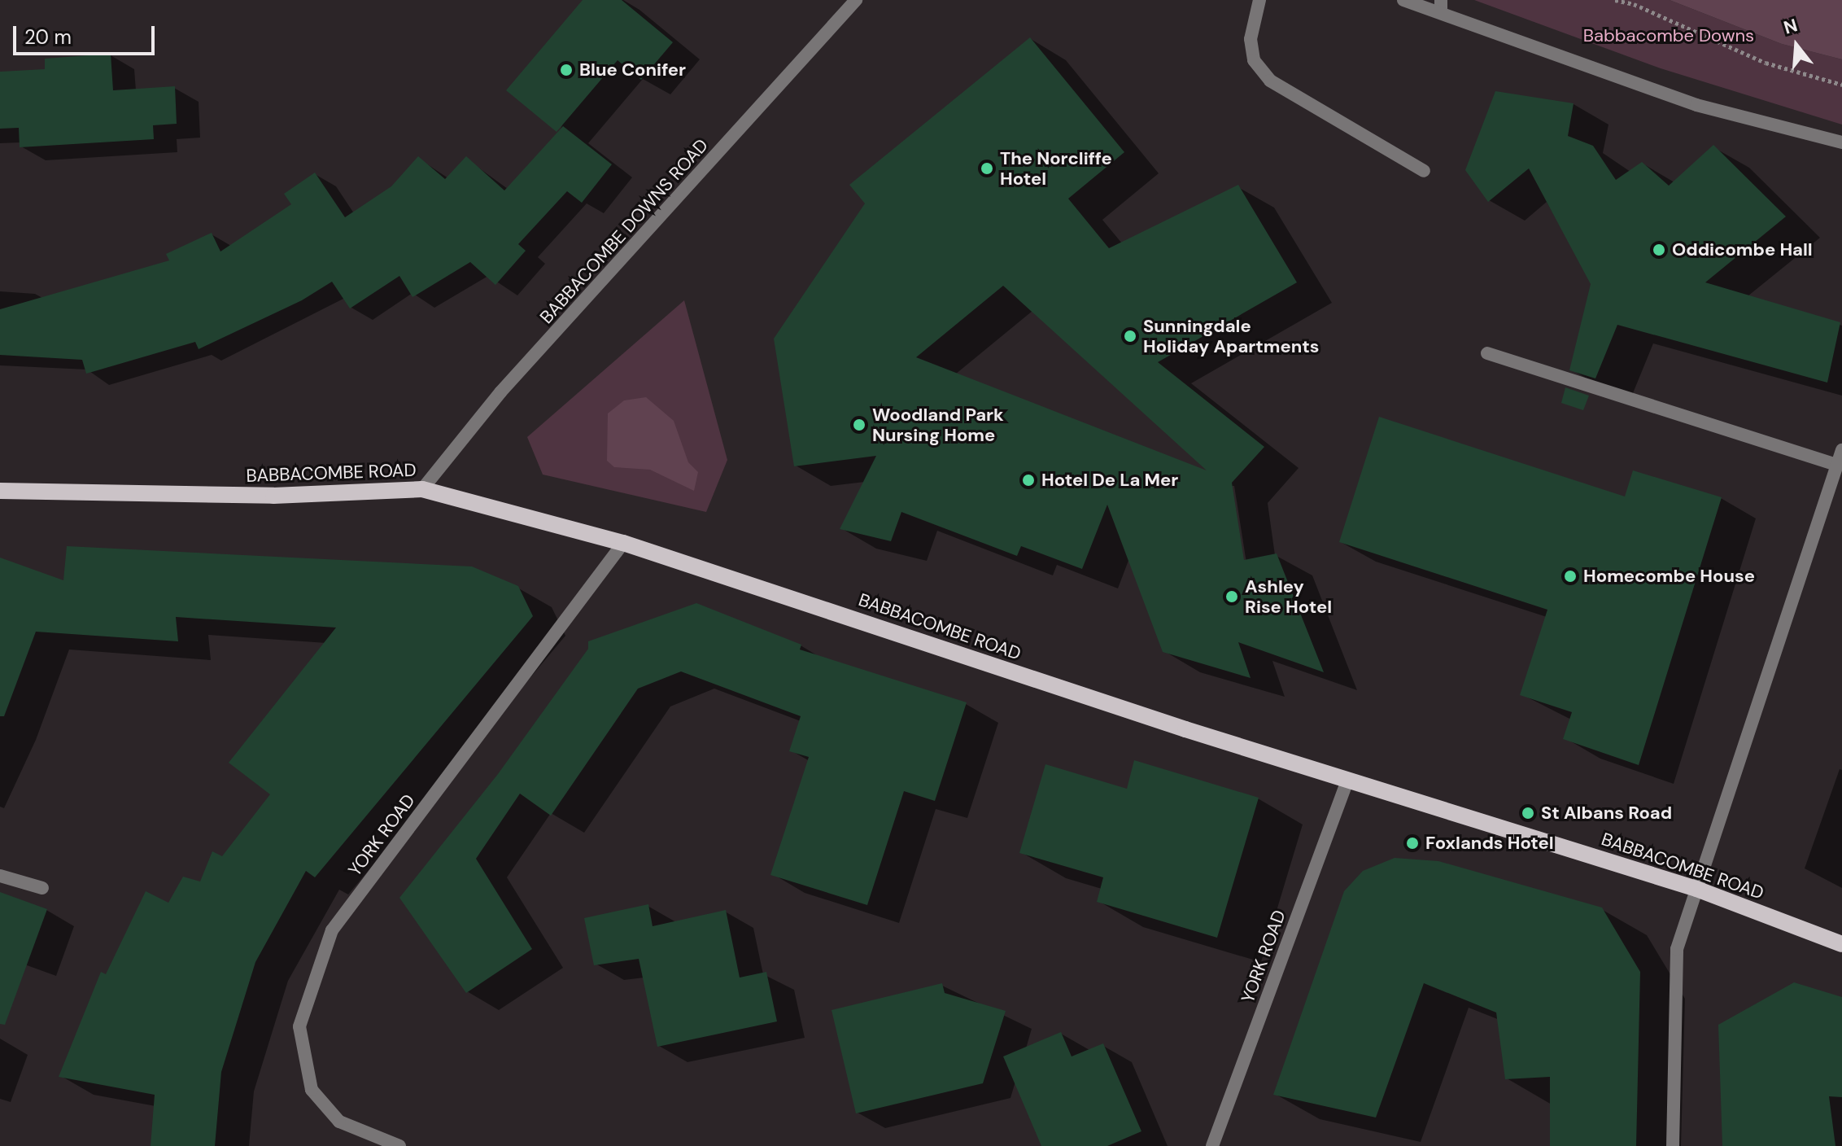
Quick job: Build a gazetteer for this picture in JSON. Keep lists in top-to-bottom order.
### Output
{
  "streets": {
    "main road": ["BABBACOMBE ROAD"],
    "street": ["BABBACOMBE DOWNS ROAD", "YORK ROAD"]
  },
  "crossings": [
    ["BABBACOMBE DOWNS ROAD", "BABBACOMBE ROAD"],
    ["BABBACOMBE ROAD", "YORK ROAD"]
  ],
  "parks": ["Babbacombe Downs"],
  "places": [
    "Blue Conifer",
    "The Norcliffe Hotel",
    "Oddicombe Hall",
    "Sunningdale Holiday Apartments",
    "Woodland Park Nursing Home",
    "Hotel De La Mer",
    "Homecombe House",
    "Ashley Rise Hotel",
    "St Albans Road",
    "Foxlands Hotel"
  ],
  "scale_bar": "20 m",
  "north": "top"
}
